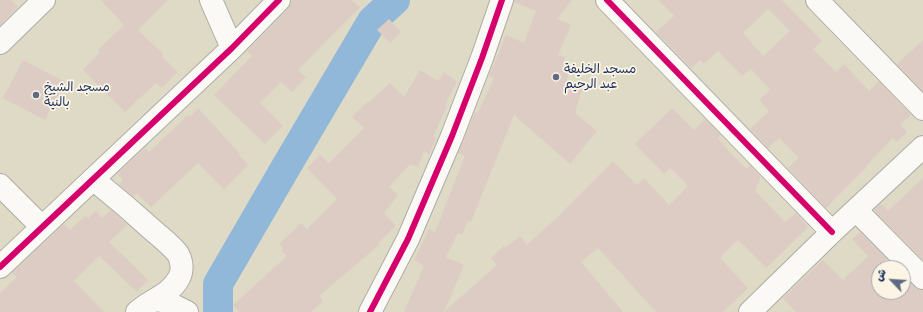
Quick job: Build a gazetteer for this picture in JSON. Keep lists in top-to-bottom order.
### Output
{
  "places": ["مسجد الخليفة عبد الرحيم", "مسجد الشيخ بالنية"],
  "north": "top left"
}
